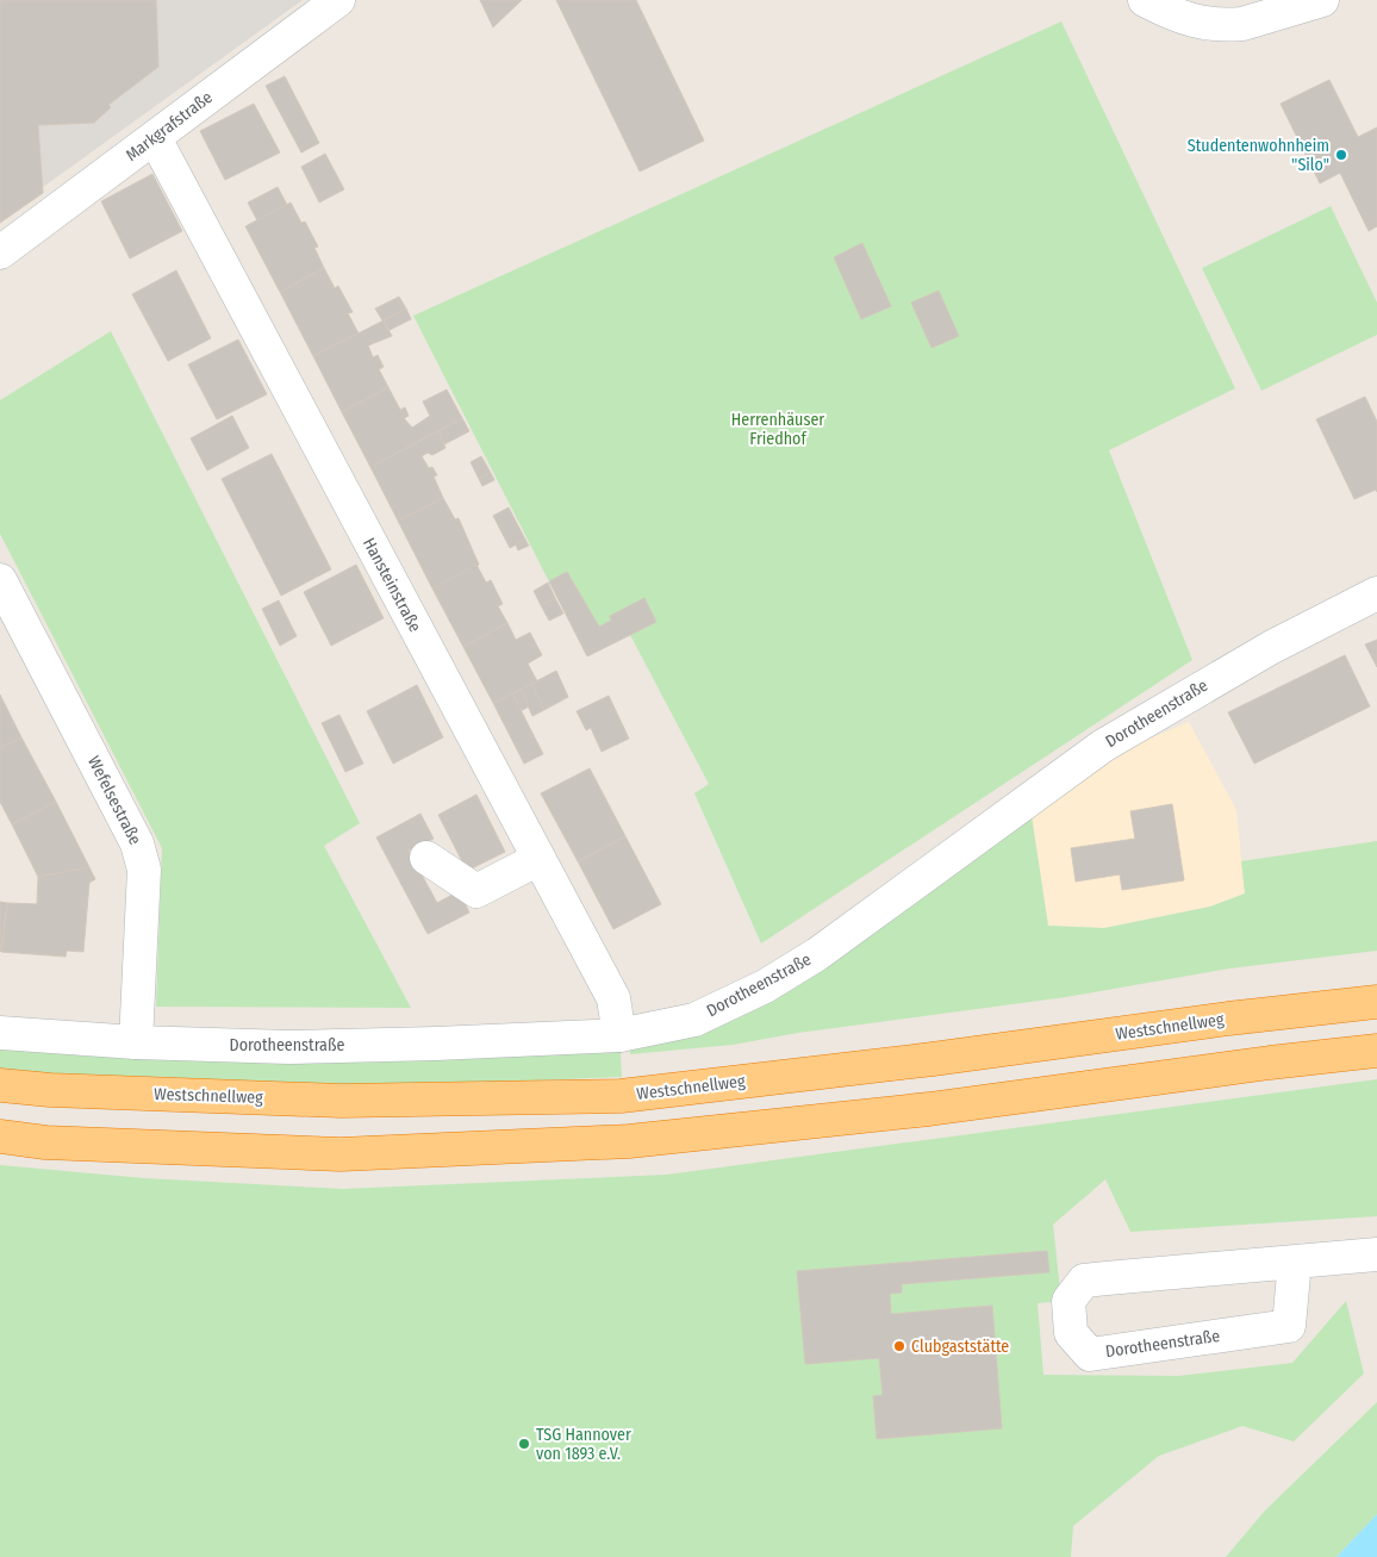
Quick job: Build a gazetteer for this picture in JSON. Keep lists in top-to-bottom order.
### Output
{
  "streets": {
    "highway": ["Westschnellweg"],
    "street": [
      "Markgrafstraße",
      "Hansteinstraße",
      "Dorotheenstraße",
      "Wefelsestraße"
    ]
  },
  "crossings": [
    ["Markgrafstraße", "Hansteinstraße"],
    ["Hansteinstraße", "Dorotheenstraße"],
    ["Dorotheenstraße", "Wefelsestraße"]
  ],
  "parks": ["Herrenhäuser Friedhof"],
  "places": ["Studentenwohnheim \"Silo\"", "Clubgaststätte", "TSG Hannover von 1893 e.V."]
}
